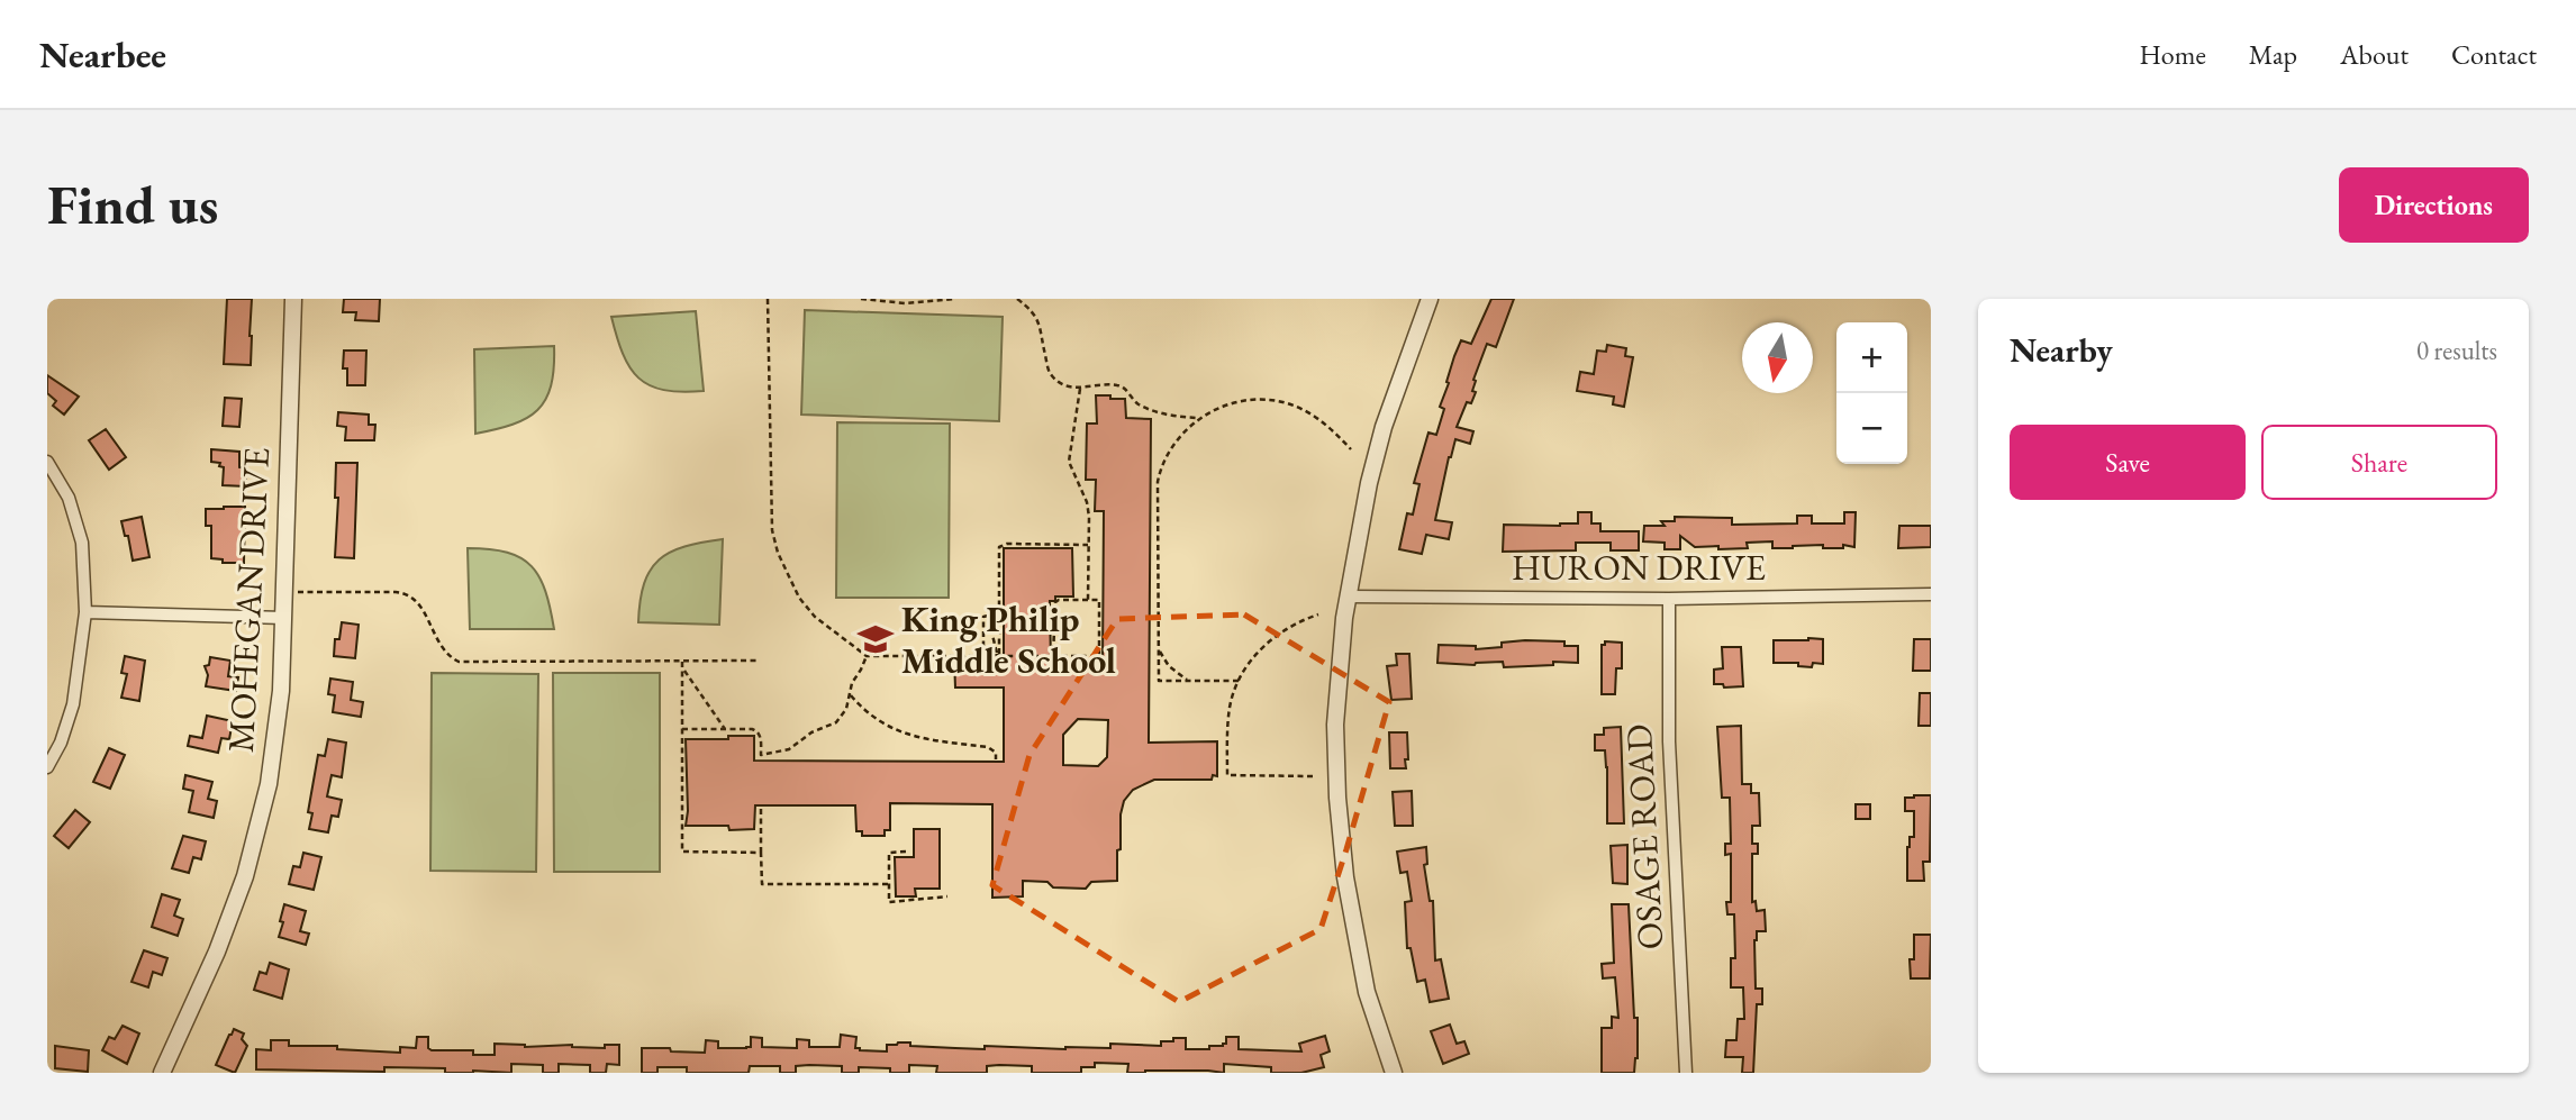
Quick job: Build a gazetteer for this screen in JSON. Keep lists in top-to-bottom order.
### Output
{
  "streets": {
    "street": ["HURON DRIVE", "MOHEGAN DRIVE", "OSAGE ROAD"]
  },
  "crossings": [
    ["HURON DRIVE", "OSAGE ROAD"]
  ],
  "places": {
    "school or university": ["King Philip Middle School"]
  },
  "north": "bottom",
  "page": {
    "header": "Nearbee",
    "nav": [
      "Home",
      "Map",
      "About",
      "Contact"
    ],
    "buttons": [
      "Directions",
      ["Save", "Share"]
    ],
    "title": "Find us",
    "heading": ["Nearby", "0 results"],
    "map_buttons": ["+", "−"]
  }
}
